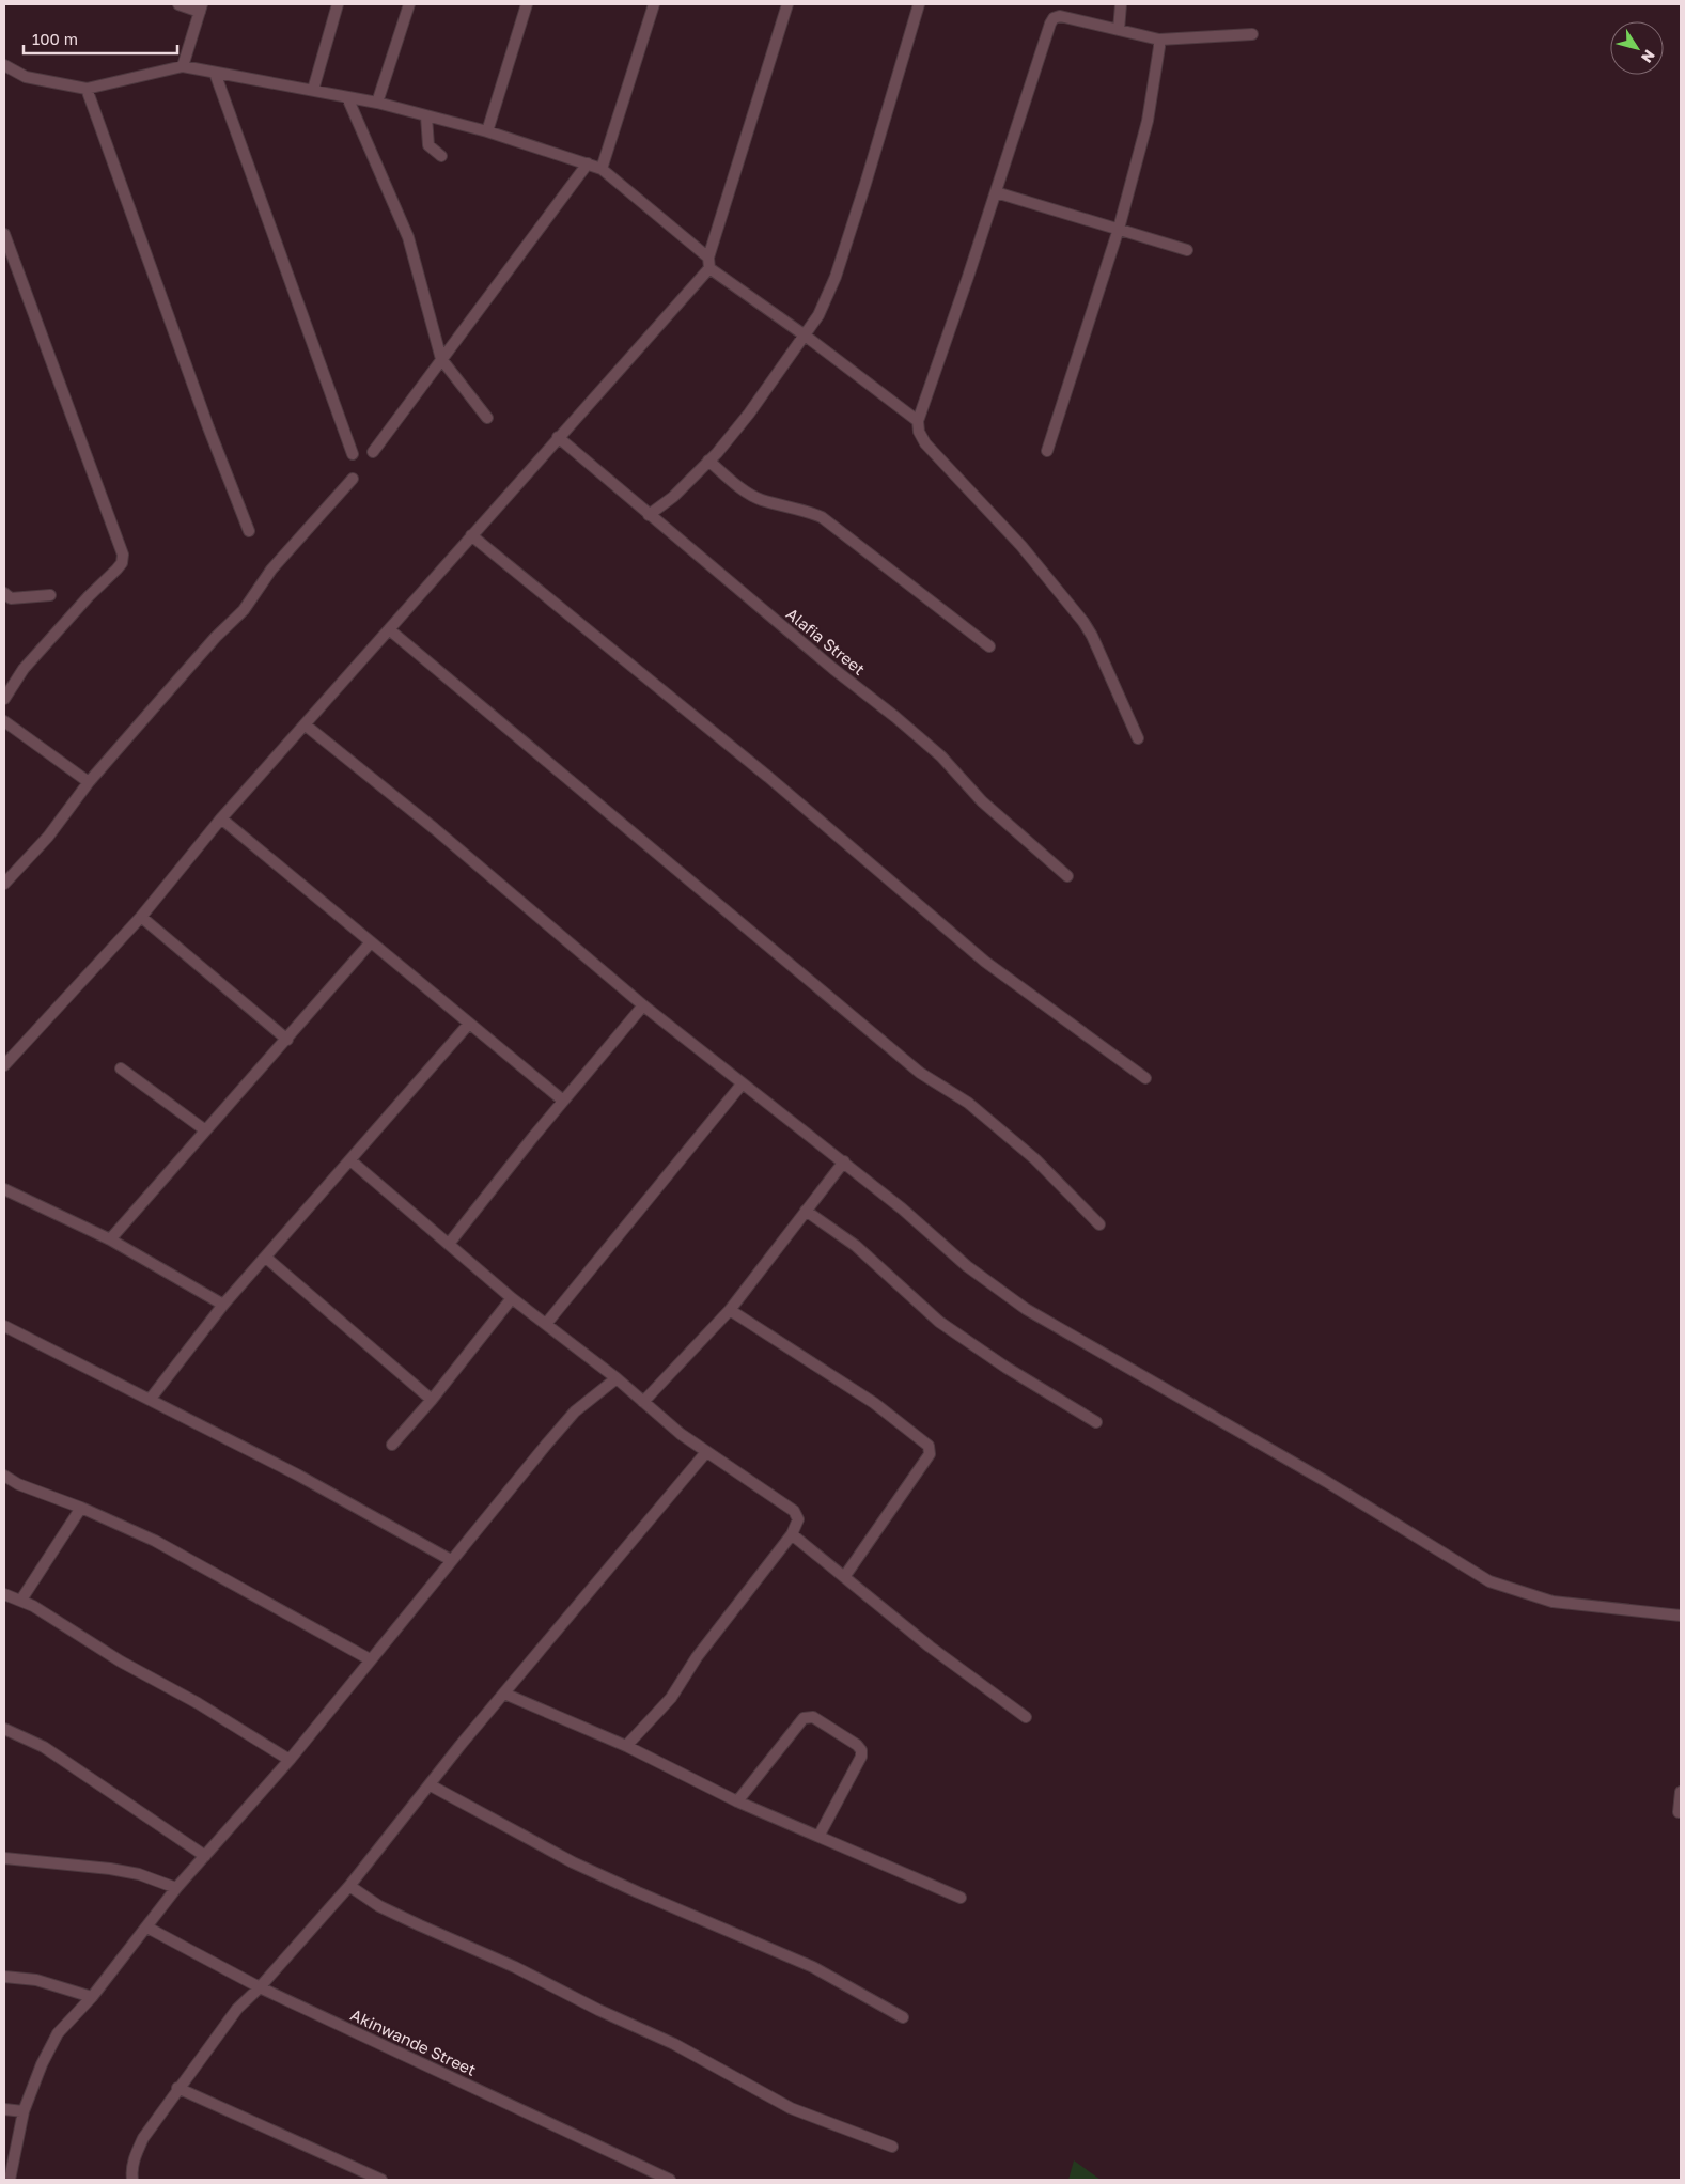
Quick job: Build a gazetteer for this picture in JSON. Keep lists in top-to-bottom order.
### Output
{
  "streets": {
    "street": ["Alafia Street", "Akinwande Street"]
  },
  "scale_bar": "100 m",
  "north": "bottom right"
}
